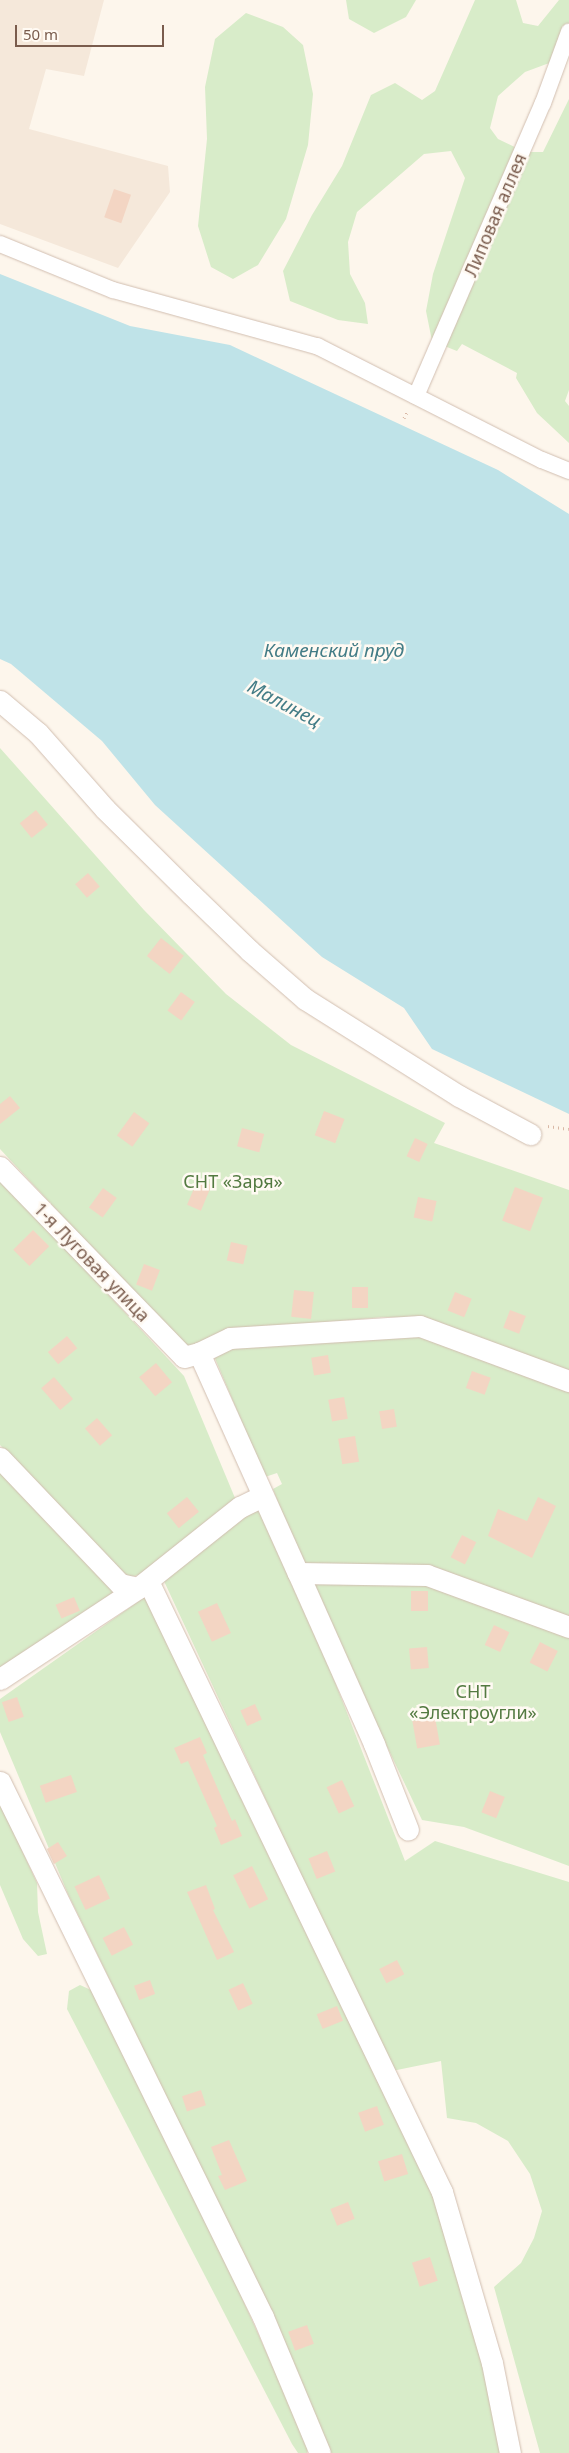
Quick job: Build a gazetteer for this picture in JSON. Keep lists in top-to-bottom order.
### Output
{
  "streets": {
    "street": ["Липовая аллея", "1-я Луговая улица"]
  },
  "water": ["Каменский пруд", "Малинец"],
  "parks": ["СНТ «Заря»", "СНТ «Электроугли»"],
  "scale_bar": "50 m"
}
